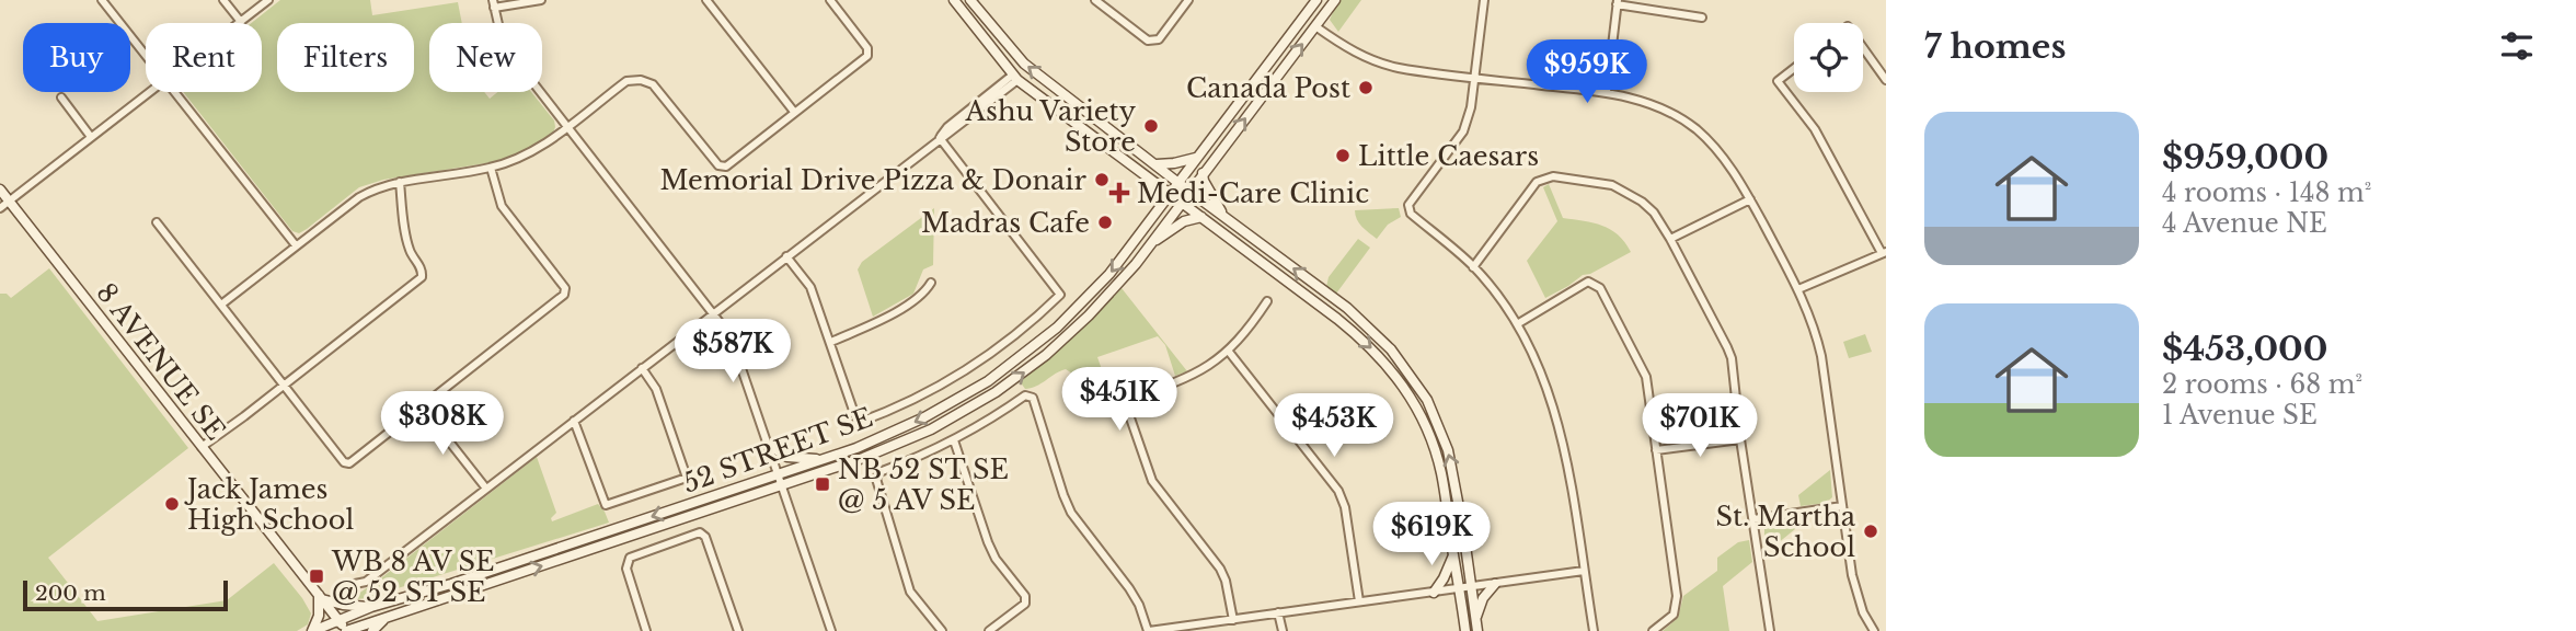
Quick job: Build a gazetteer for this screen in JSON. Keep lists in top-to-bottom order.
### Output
{
  "streets": {
    "main road": ["8 AVENUE SE", "52 STREET SE"]
  },
  "crossings": [
    ["8 AVENUE SE", "52 STREET SE"]
  ],
  "places": {
    "other": [
      "Canada Post",
      "Ashu Variety Store",
      "Little Caesars",
      "Memorial Drive Pizza & Donair",
      "Madras Cafe",
      "Jack James High School",
      "St. Martha School"
    ],
    "health": ["Medi-Care Clinic"],
    "transit": ["NB 52 ST SE @ 5 AV SE", "WB 8 AV SE @ 52 ST SE"]
  },
  "scale_bar": "200 m",
  "page": {
    "heading": "7 homes",
    "chip": [
      "Buy",
      "Rent",
      "Filters",
      "New"
    ],
    "price": [
      "$959K",
      "$587K",
      "$451K",
      "$308K",
      "$453K",
      "$701K",
      "$619K"
    ],
    "list": [
      {
        "name": "$959,000",
        "note": "4 rooms · 148 m² · 4 Avenue NE"
      },
      {
        "name": "$453,000",
        "note": "2 rooms · 68 m² · 1 Avenue SE"
      }
    ],
    "scale": "200 m"
  }
}
